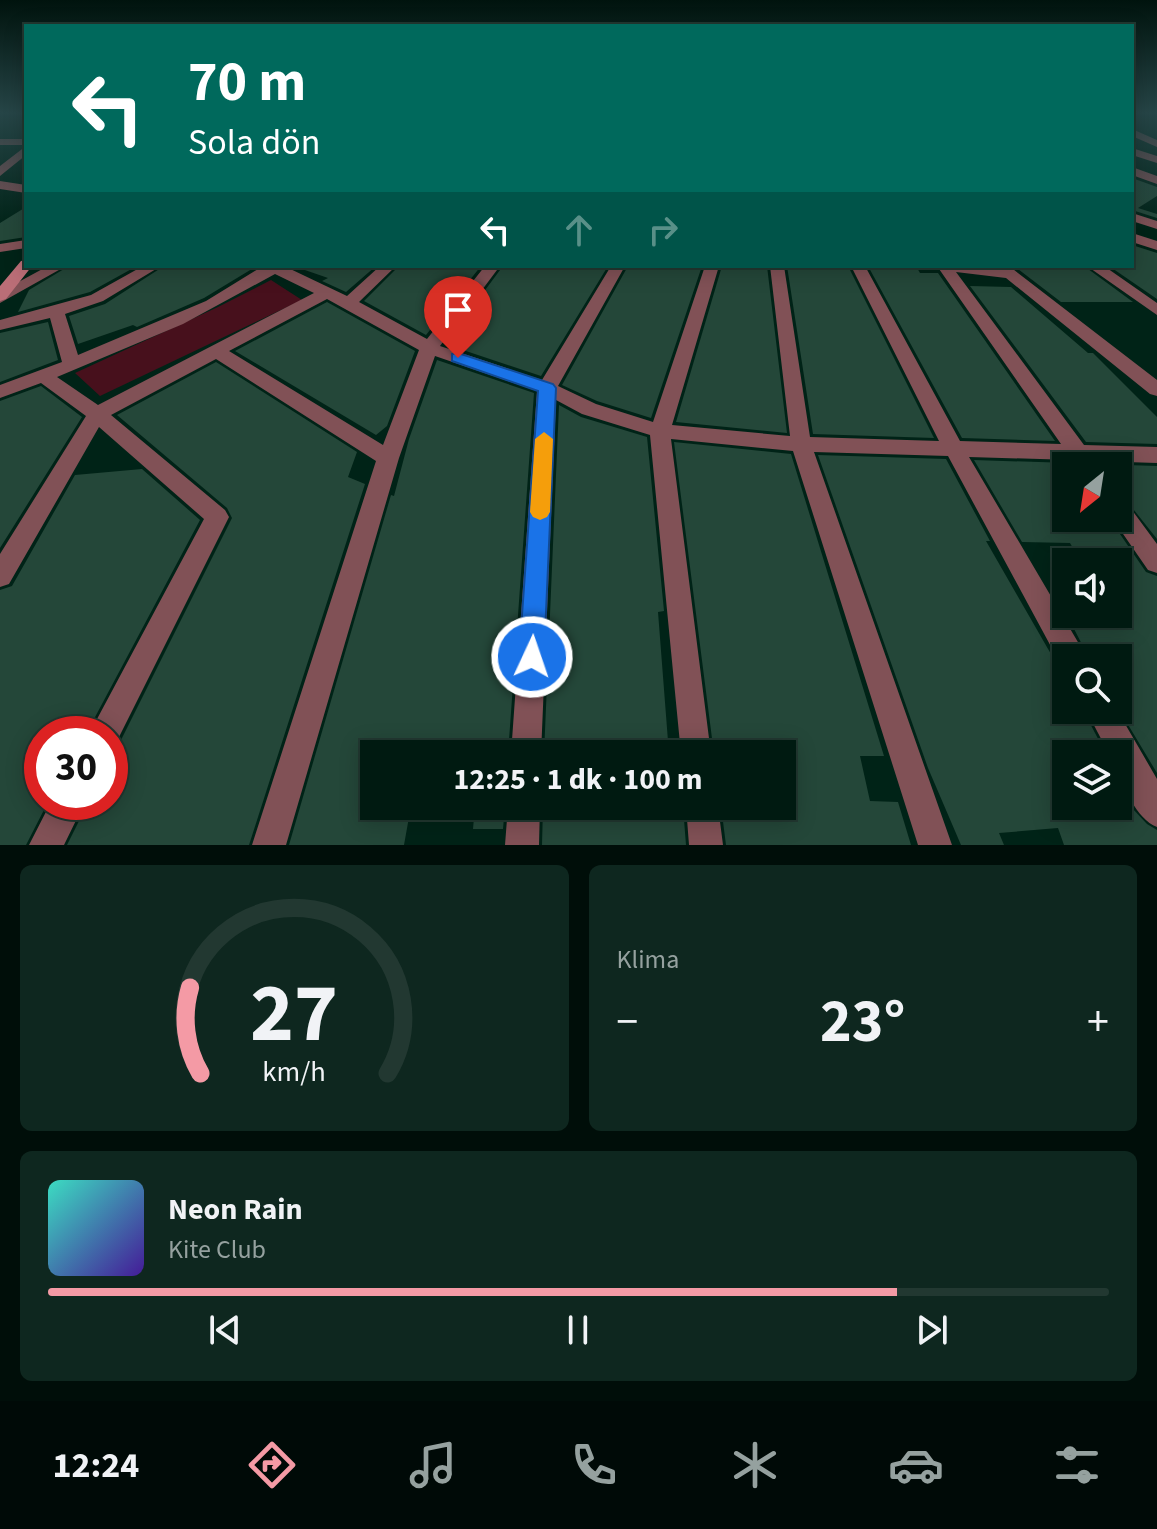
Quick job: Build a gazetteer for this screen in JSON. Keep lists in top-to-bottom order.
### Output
{
  "north": "bottom left",
  "page": {
    "turn": ["70 m", "Sola dön"],
    "limit": "30",
    "trip": "12:25 · 1 dk · 100 m",
    "tile": "Klima",
    "heat": ["−", "23°", "+"],
    "song": ["Neon Rain", "Kite Club"],
    "tabs": "12:24",
    "gauge": ["27", "km/h"]
  }
}
